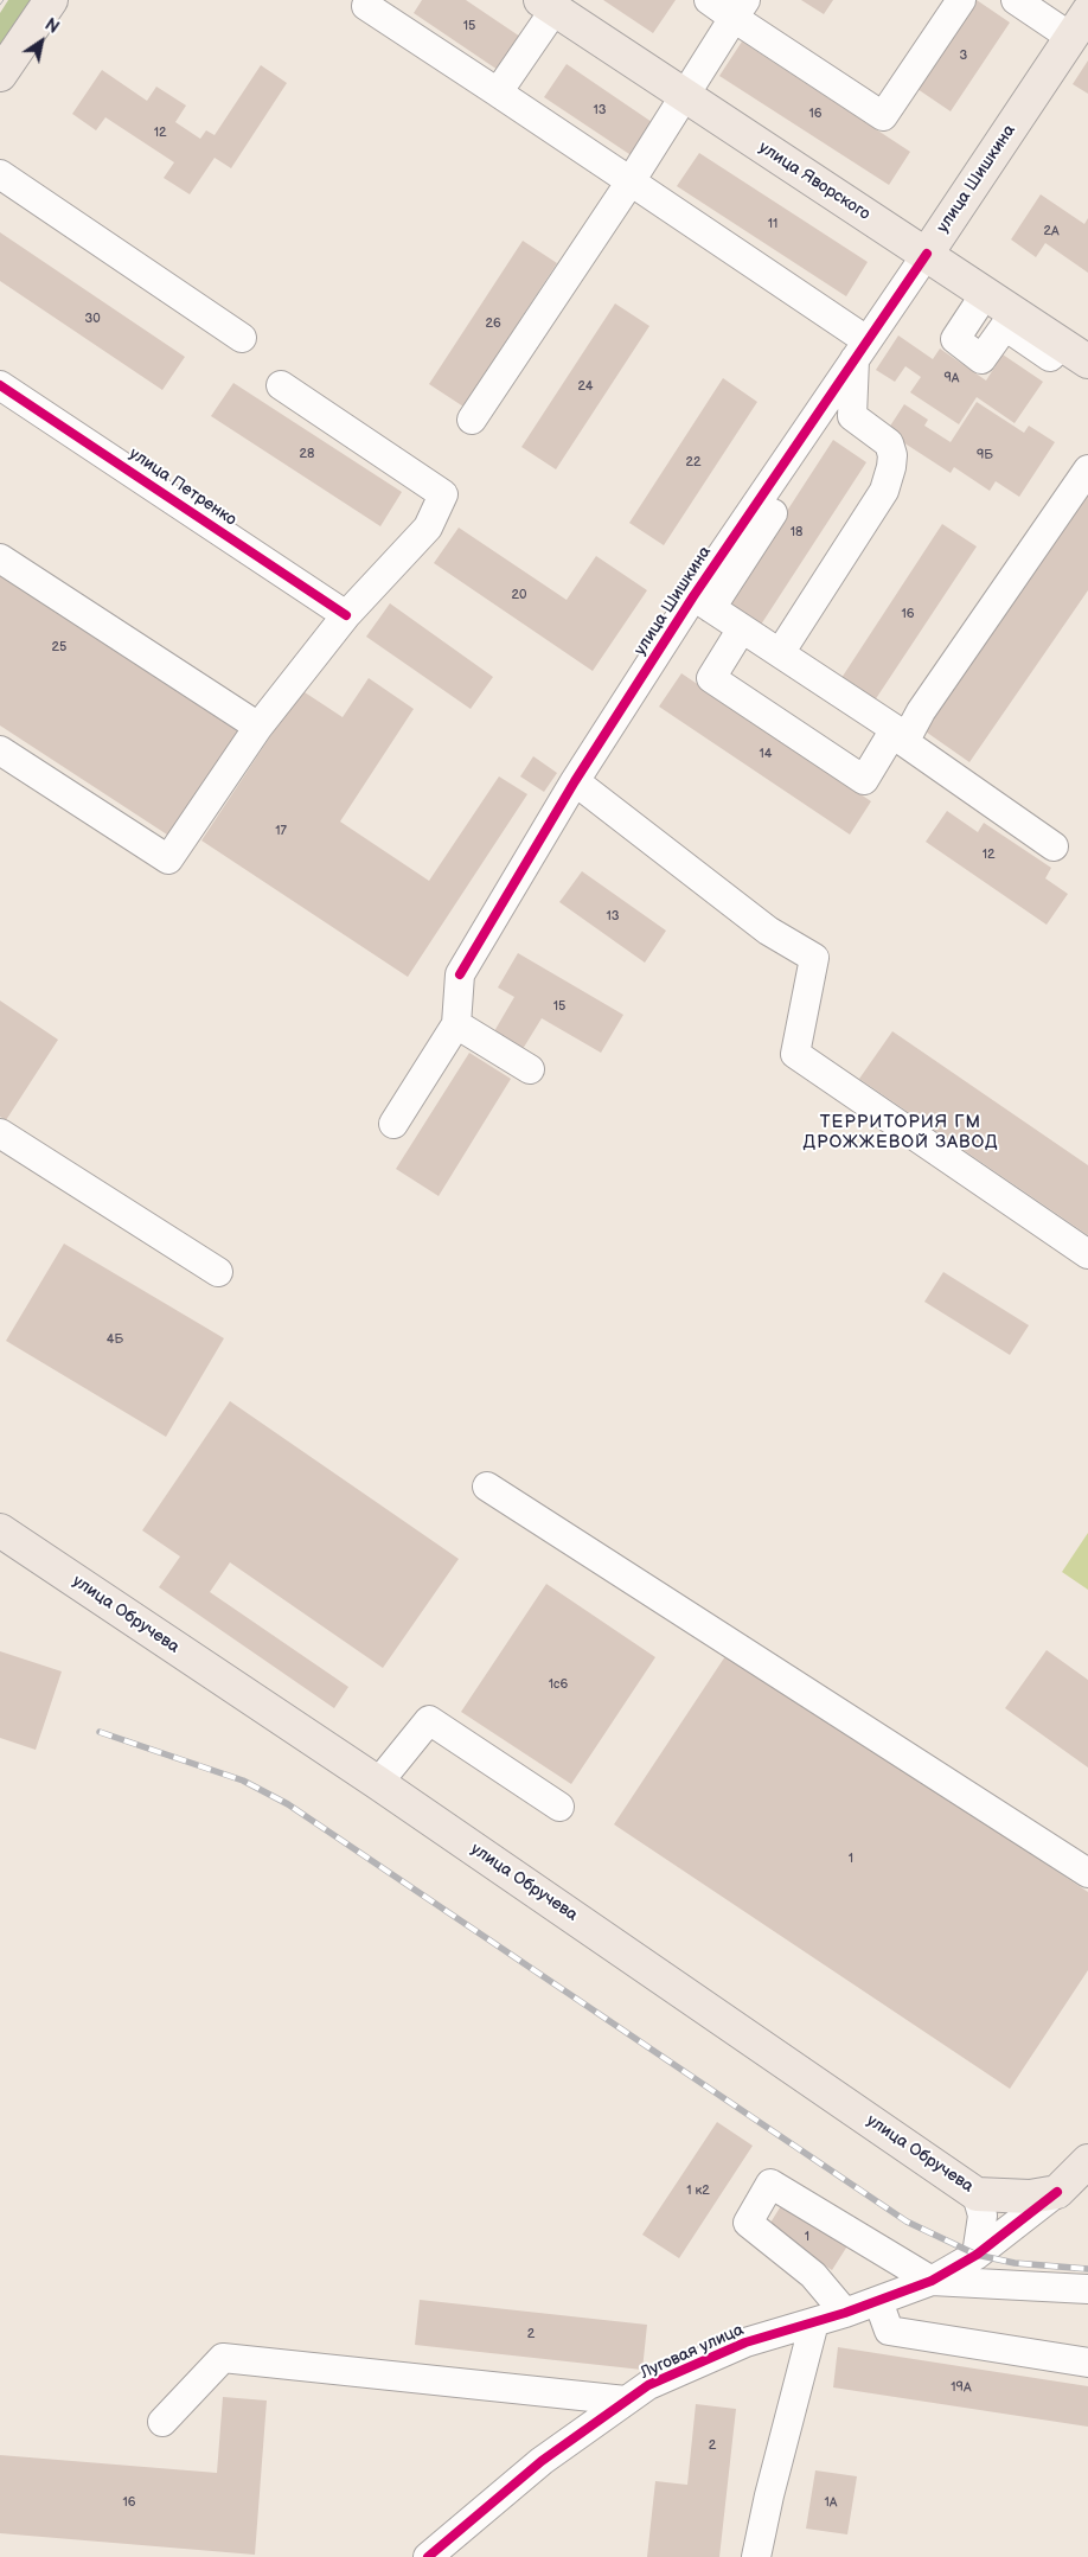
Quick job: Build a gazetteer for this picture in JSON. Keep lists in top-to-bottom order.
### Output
{
  "streets": {
    "main road": ["улица Шишкина", "улица Яворского", "улица Обручева"],
    "street": ["улица Петренко", "Луговая улица"]
  },
  "crossings": [
    ["улица Шишкина", "улица Яворского"],
    ["улица Обручева", "Луговая улица"]
  ],
  "districts": ["ТЕРРИТОРИЯ ГМ ДРОЖЖЕВОЙ ЗАВОД"],
  "house_numbers": [
    "15",
    "3",
    "13",
    "16",
    "12",
    "11",
    "2А",
    "30",
    "26",
    "9А",
    "24",
    "28",
    "9Б",
    "22",
    "18",
    "20",
    "16",
    "25",
    "14",
    "17",
    "12",
    "13",
    "15",
    "4Б",
    "1с6",
    "1",
    "1 к2",
    "1",
    "2",
    "19А",
    "2",
    "16",
    "1А"
  ],
  "north": "top right"
}
